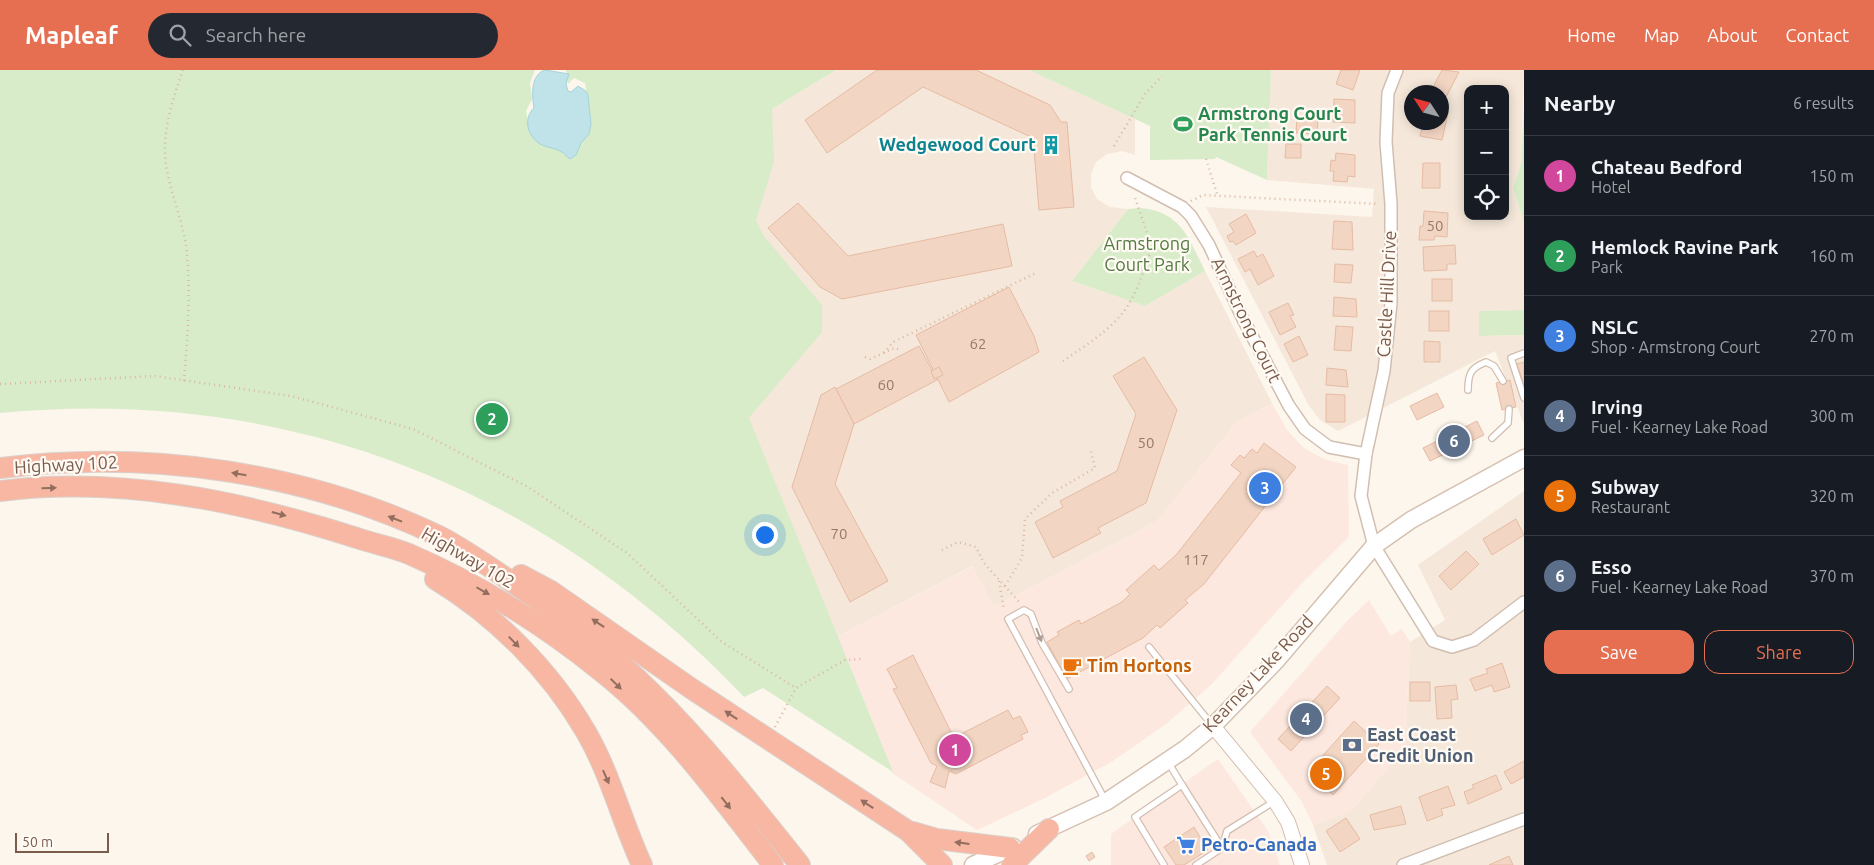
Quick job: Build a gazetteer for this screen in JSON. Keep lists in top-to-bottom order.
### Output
{
  "streets": {
    "highway": ["Highway 102"],
    "main road": ["Kearney Lake Road"],
    "street": ["Castle Hill Drive", "Armstrong Court"]
  },
  "crossings": [
    ["Castle Hill Drive", "Armstrong Court"],
    ["Castle Hill Drive", "Kearney Lake Road"]
  ],
  "parks": ["Armstrong Court Park"],
  "places": {
    "sports": ["Armstrong Court Park Tennis Court"],
    "building": ["Wedgewood Court"],
    "cafe": ["Tim Hortons"],
    "bank": ["East Coast Credit Union"],
    "supermarket": ["Petro-Canada"]
  },
  "house_numbers": [
    "50",
    "62",
    "60",
    "50",
    "70",
    "117"
  ],
  "scale_bar": "50 m",
  "north": "top left",
  "page": {
    "header": "Mapleaf",
    "search": "Search here",
    "nav": [
      "Home",
      "Map",
      "About",
      "Contact"
    ],
    "heading": ["Nearby", "6 results"],
    "map_buttons": ["+", "−"],
    "list": [
      {
        "mark": "1",
        "name": "Chateau Bedford",
        "note": "Hotel",
        "value": "150 m"
      },
      {
        "mark": "2",
        "name": "Hemlock Ravine Park",
        "note": "Park",
        "value": "160 m"
      },
      {
        "mark": "3",
        "name": "NSLC",
        "note": "Shop · Armstrong Court",
        "value": "270 m"
      },
      {
        "mark": "4",
        "name": "Irving",
        "note": "Fuel · Kearney Lake Road",
        "value": "300 m"
      },
      {
        "mark": "5",
        "name": "Subway",
        "note": "Restaurant",
        "value": "320 m"
      },
      {
        "mark": "6",
        "name": "Esso",
        "note": "Fuel · Kearney Lake Road",
        "value": "370 m"
      }
    ],
    "pins": [
      "2",
      "6",
      "3",
      "4",
      "1",
      "5"
    ],
    "buttons": ["Save", "Share"],
    "scale": "50 m"
  }
}
